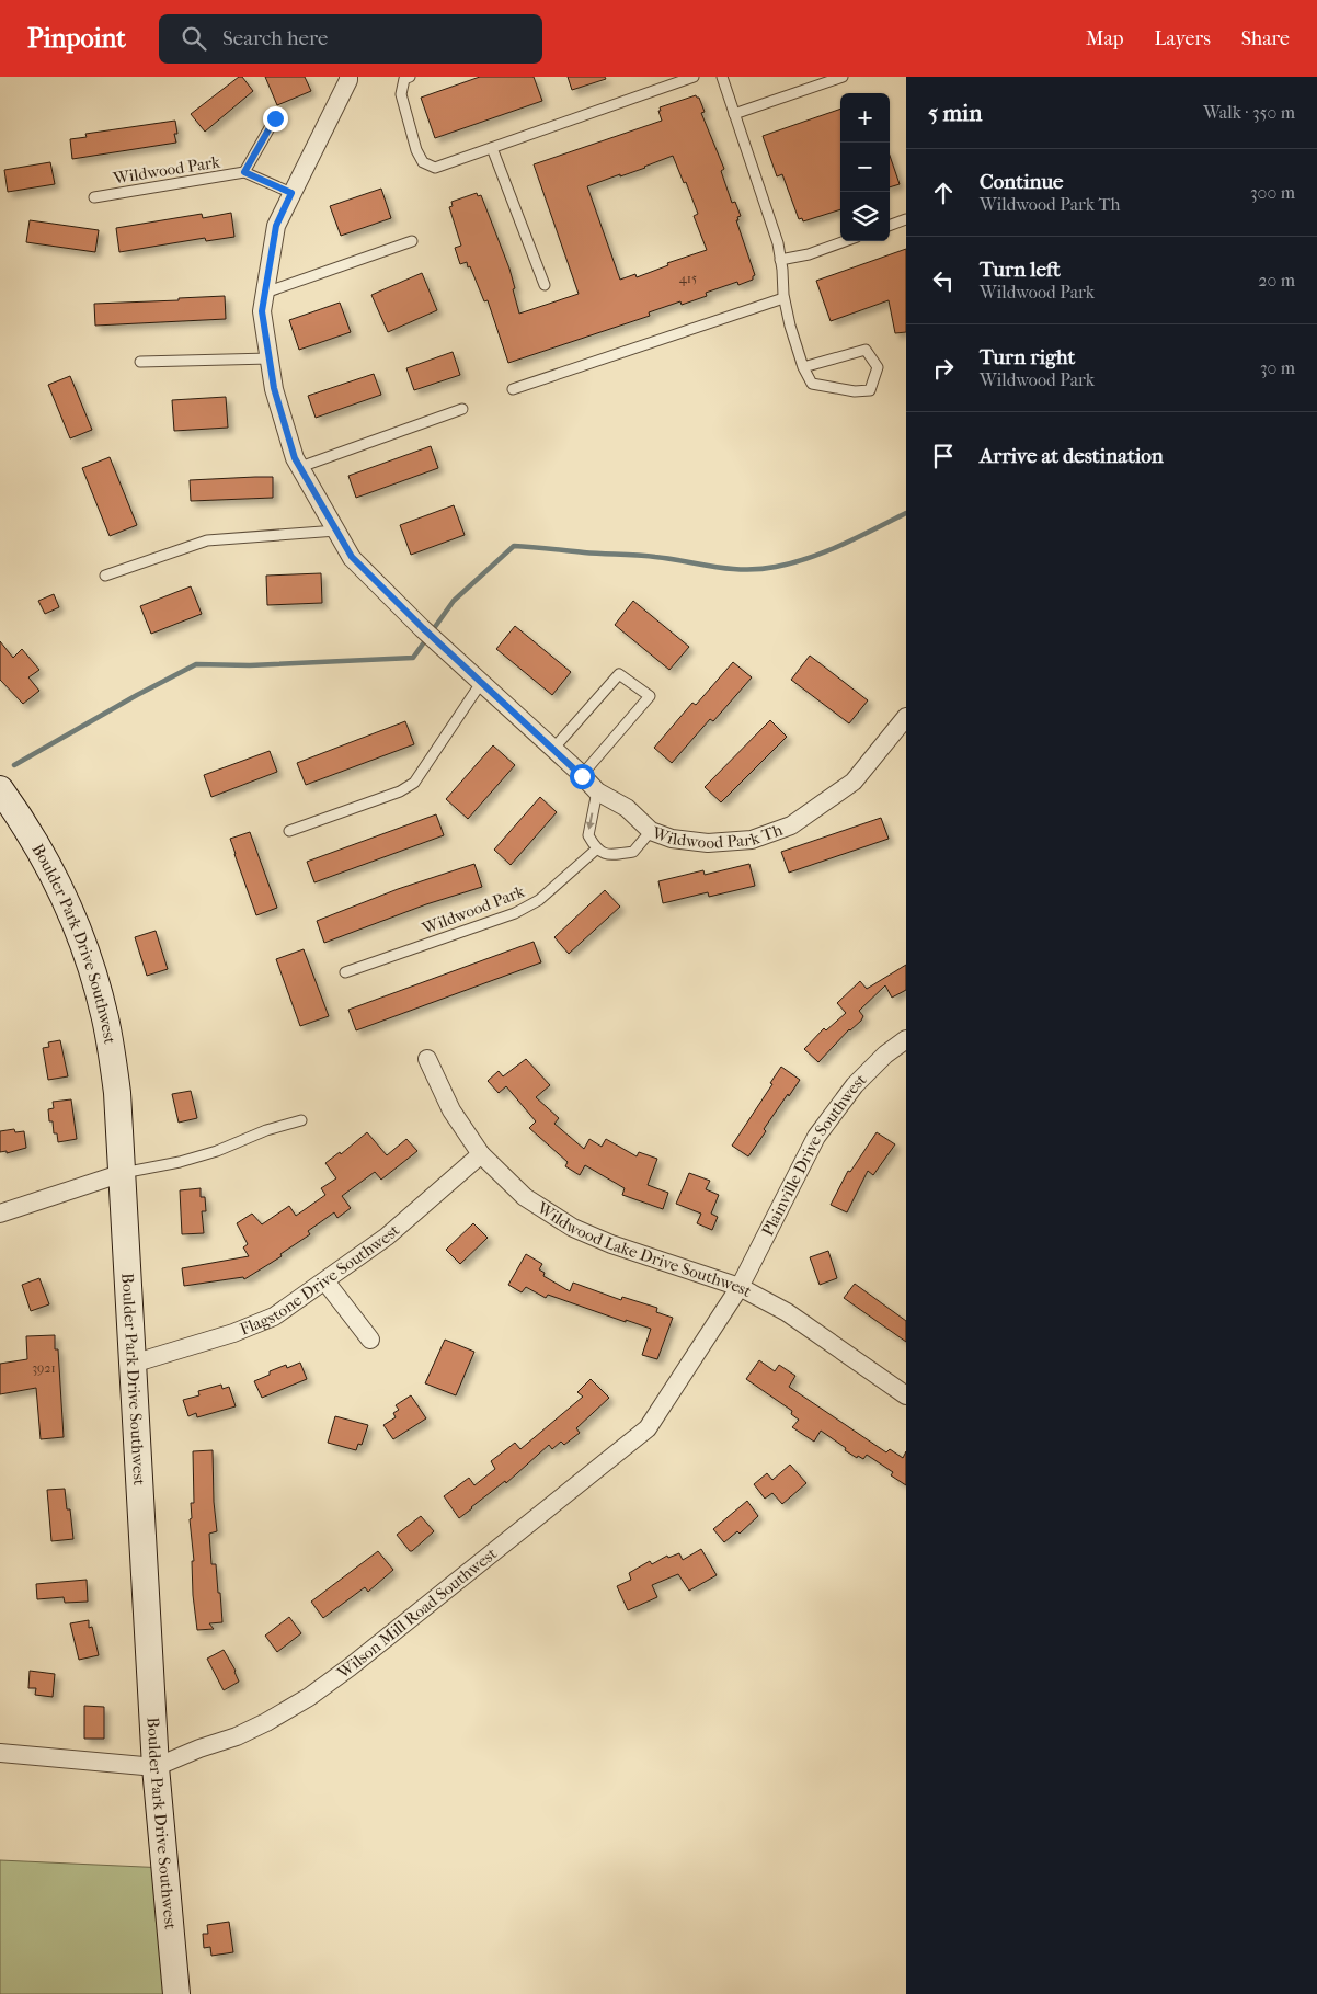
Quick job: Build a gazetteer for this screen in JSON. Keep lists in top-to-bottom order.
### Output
{
  "streets": {
    "street": [
      "Wildwood Park Th",
      "Boulder Park Drive Southwest",
      "Plainville Drive Southwest",
      "Wildwood Lake Drive Southwest",
      "Flagstone Drive Southwest",
      "Wilson Mill Road Southwest"
    ],
    "lane": ["Wildwood Park"]
  },
  "crossings": [
    ["Wildwood Park", "Wildwood Park Th"],
    ["Boulder Park Drive Southwest", "Flagstone Drive Southwest"],
    ["Boulder Park Drive Southwest", "Wilson Mill Road Southwest"],
    ["Plainville Drive Southwest", "Wildwood Lake Drive Southwest"],
    ["Plainville Drive Southwest", "Wilson Mill Road Southwest"],
    ["Wildwood Lake Drive Southwest", "Flagstone Drive Southwest"],
    ["Wildwood Lake Drive Southwest", "Wilson Mill Road Southwest"]
  ],
  "house_numbers": ["415", "3921"],
  "page": {
    "header": "Pinpoint",
    "search": "Search here",
    "nav": ["Map", "Layers", "Share"],
    "heading": ["5 min", "Walk · 350 m"],
    "map_buttons": ["+", "−"],
    "list": [
      ["Continue", "Wildwood Park Th", "300 m"],
      ["Turn left", "Wildwood Park", "20 m"],
      ["Turn right", "Wildwood Park", "30 m"],
      "Arrive at destination"
    ]
  }
}
